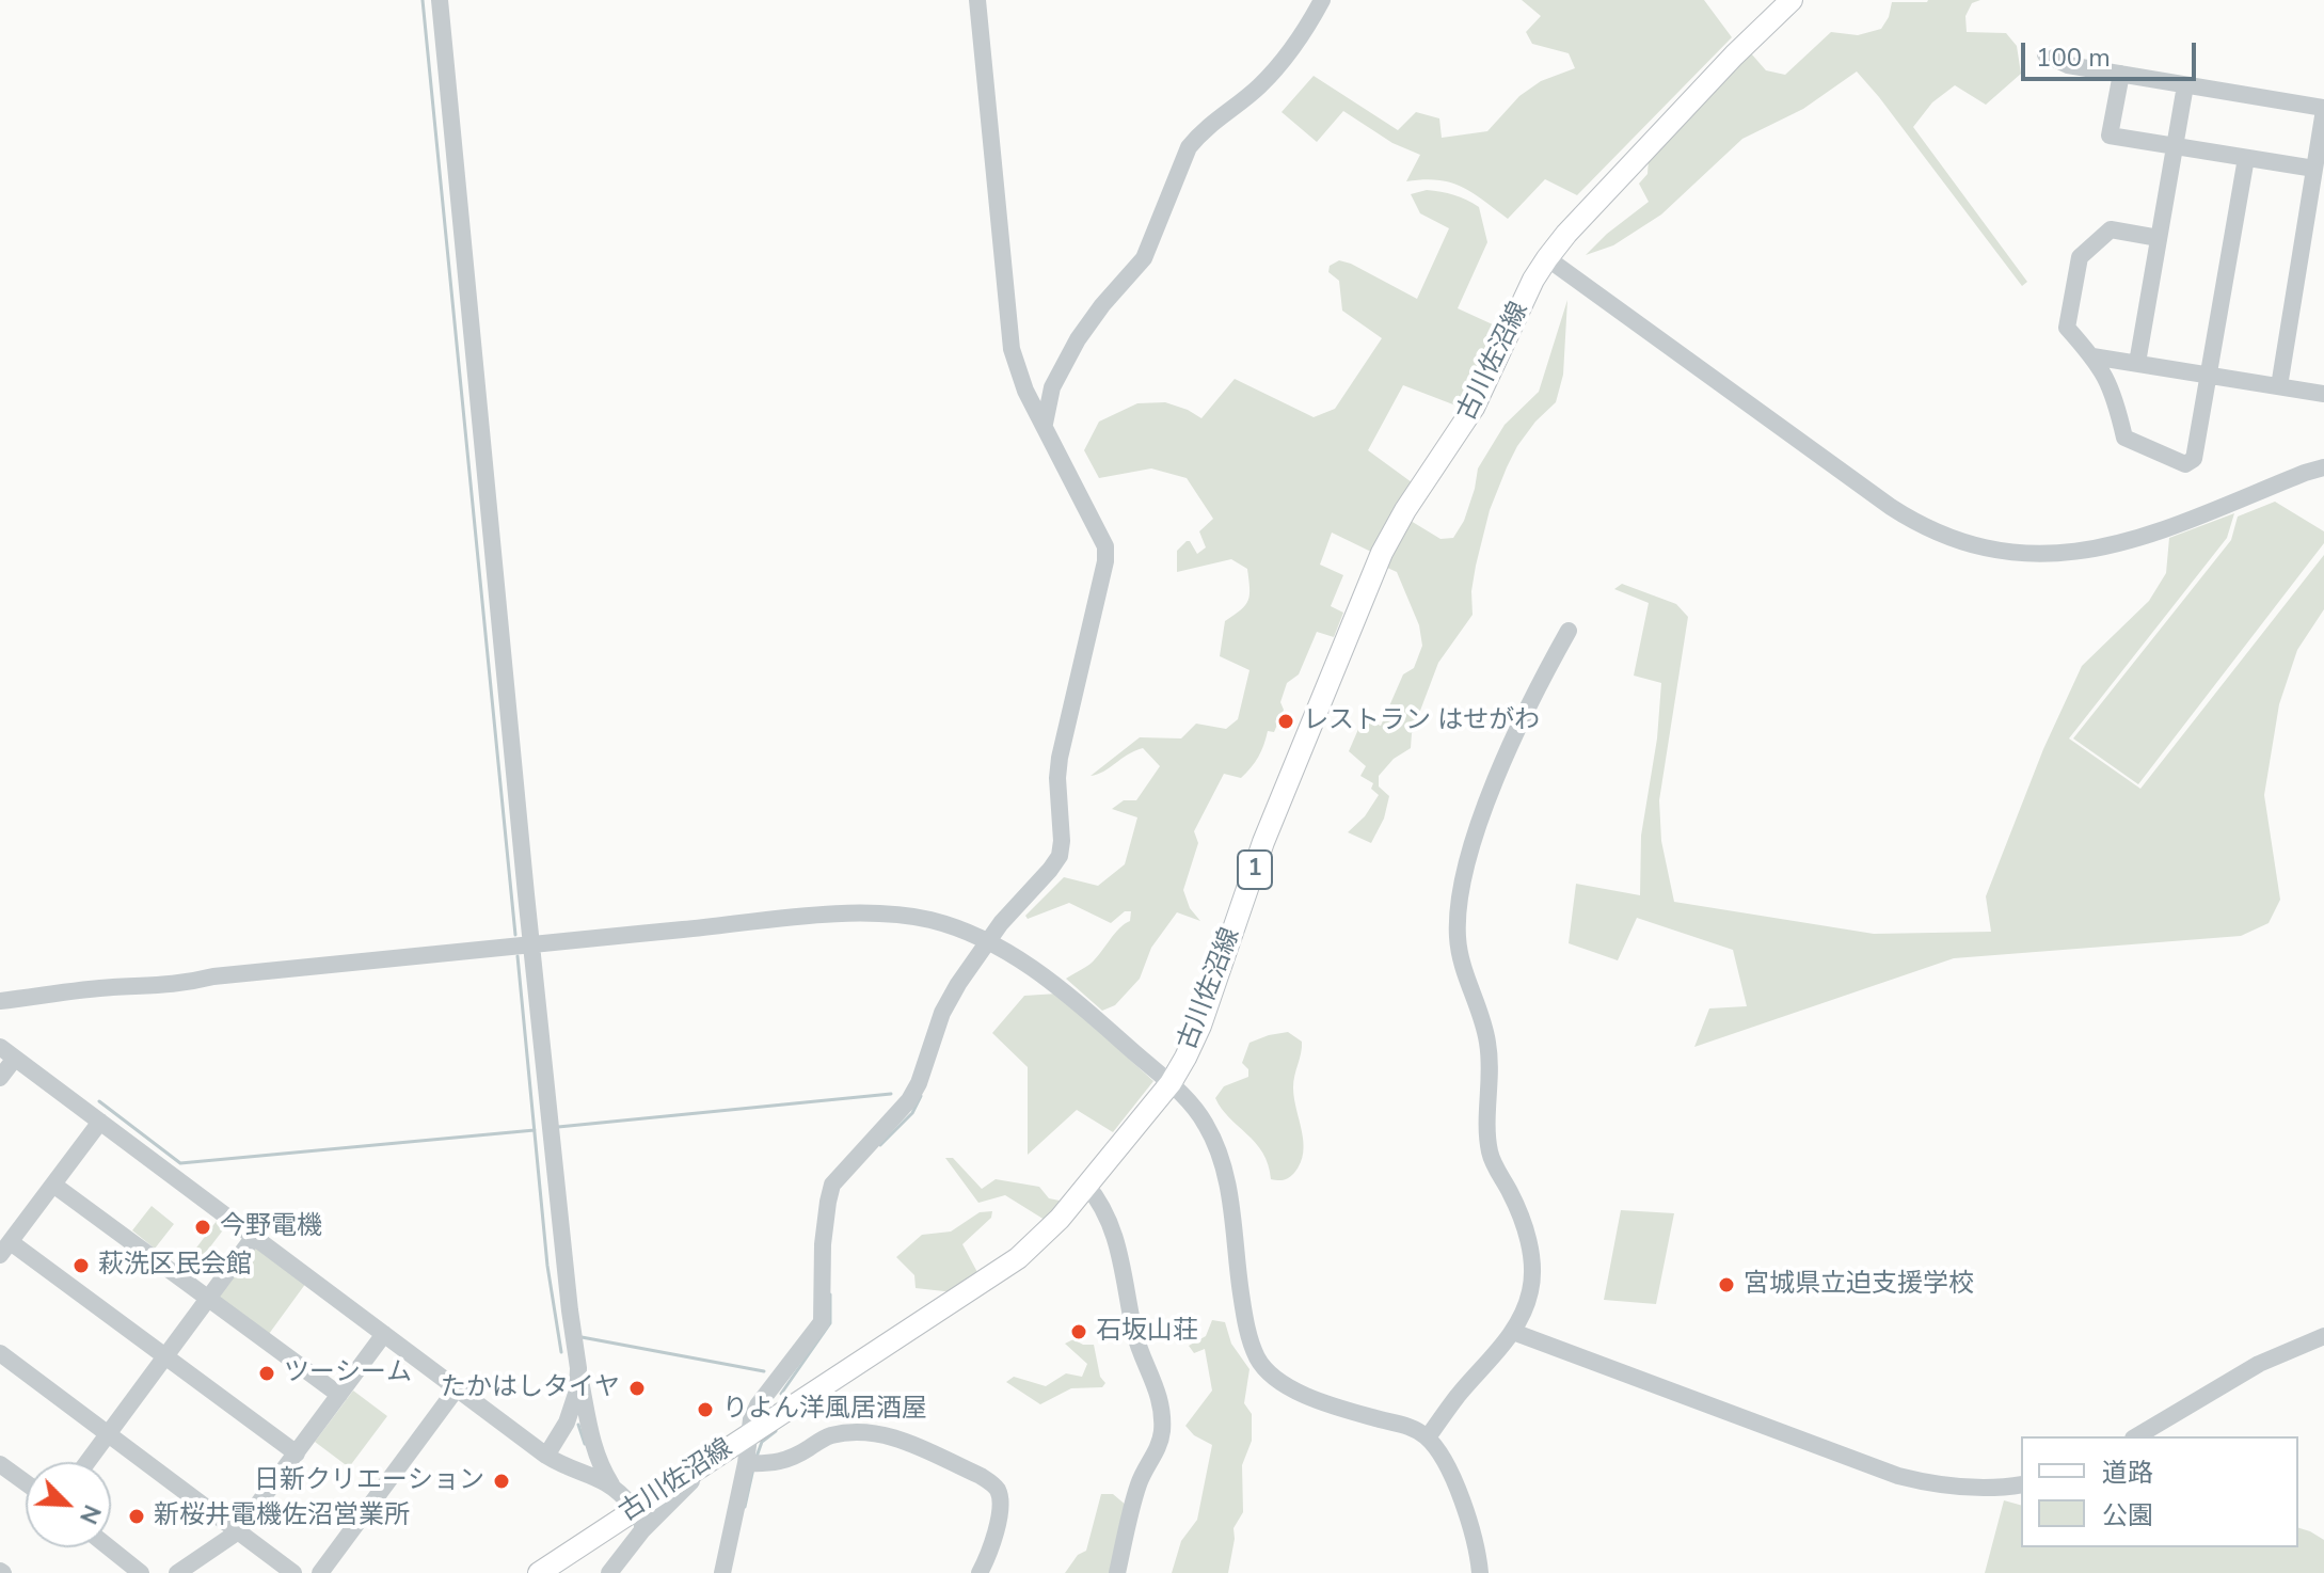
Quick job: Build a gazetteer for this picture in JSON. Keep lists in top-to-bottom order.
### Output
{
  "streets": {
    "main road": ["古川佐沼線", "1"]
  },
  "places": [
    "レストラン はせがわ",
    "今野電機",
    "萩洗区民会館",
    "宮城県立迫支援学校",
    "石坂山荘",
    "ツーシーム",
    "たかはしタイヤ",
    "りよん洋風居酒屋",
    "日新クリエーション",
    "新桜井電機佐沼営業所"
  ],
  "legend": ["道路", "公園"],
  "scale_bar": "100 m",
  "north": "bottom right"
}
